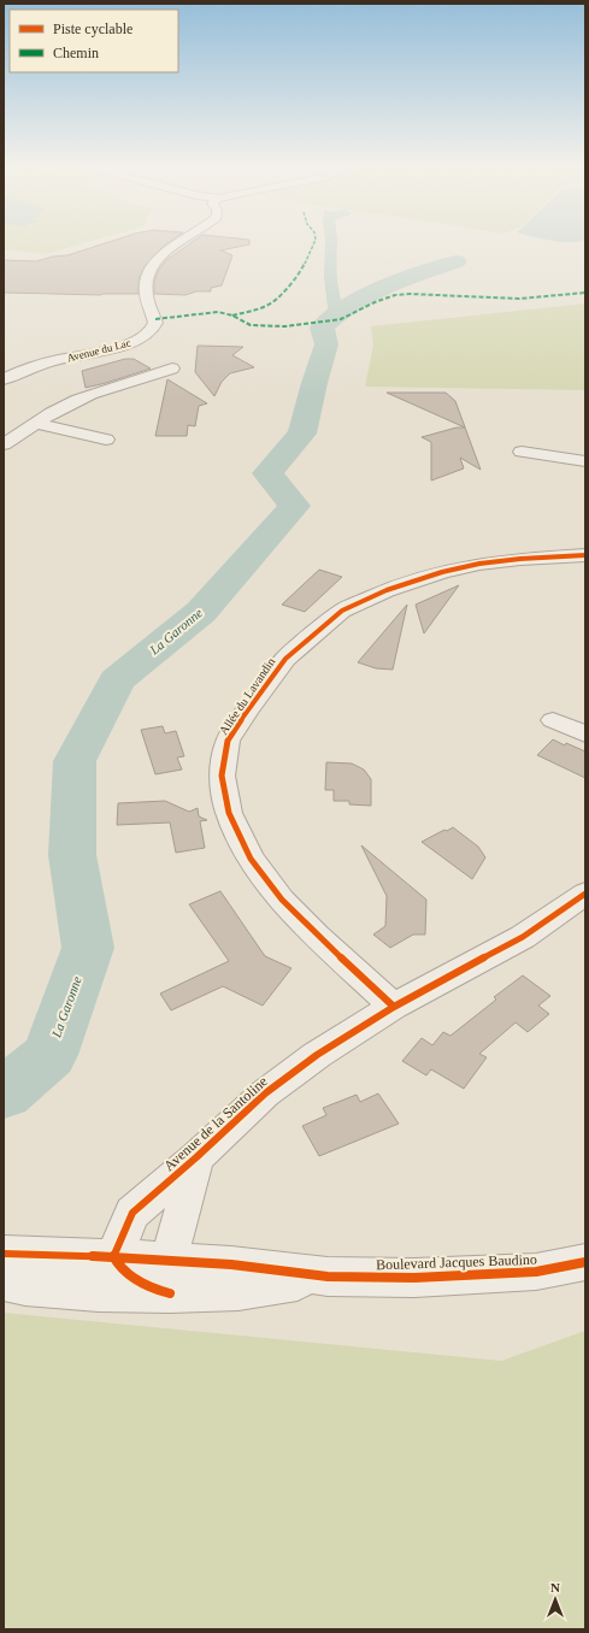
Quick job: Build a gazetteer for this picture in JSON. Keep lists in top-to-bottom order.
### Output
{
  "streets": {
    "street": [
      "Avenue du Lac",
      "Allée du Lavandin",
      "Avenue de la Santoline",
      "Boulevard Jacques Baudino"
    ]
  },
  "crossings": [
    ["Allée du Lavandin", "Avenue de la Santoline"],
    ["Avenue de la Santoline", "Boulevard Jacques Baudino"]
  ],
  "water": ["La Garonne"],
  "legend": ["Piste cyclable", "Chemin"],
  "north": "top"
}
